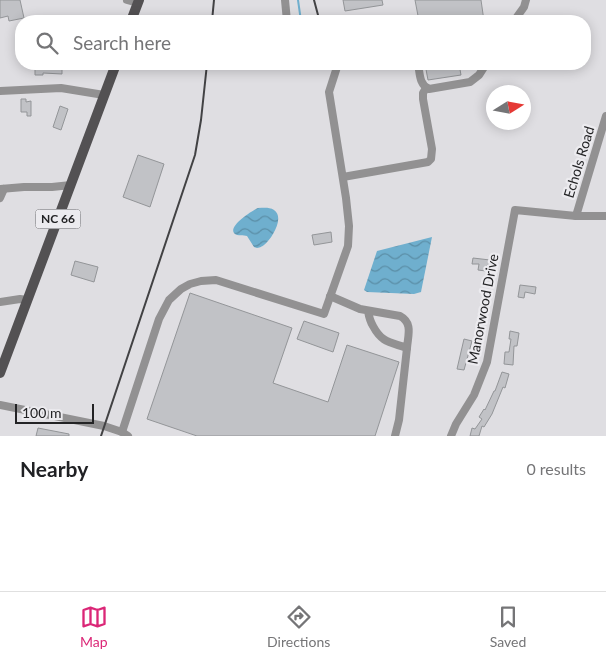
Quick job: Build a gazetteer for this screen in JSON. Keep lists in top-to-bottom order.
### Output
{
  "streets": {
    "main road": ["NC 66"],
    "street": ["Echols Road", "Manorwood Drive"]
  },
  "crossings": [
    ["Echols Road", "Manorwood Drive"]
  ],
  "scale_bar": "100 m",
  "north": "right",
  "page": {
    "search": "Search here",
    "scale": "100 m",
    "heading": ["Nearby", "0 results"],
    "nav": ["Map", "Directions", "Saved"]
  }
}
